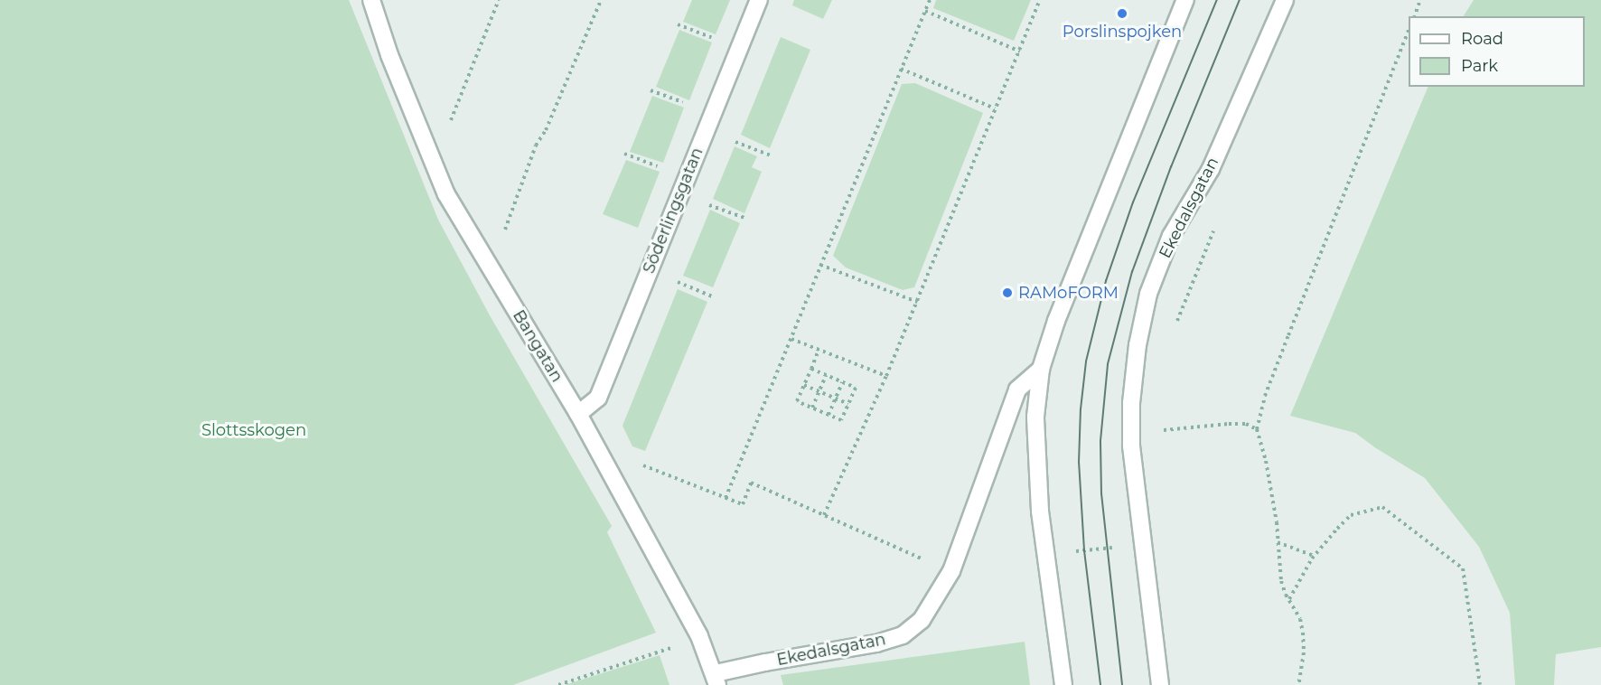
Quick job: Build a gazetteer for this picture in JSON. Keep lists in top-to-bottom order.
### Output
{
  "streets": {
    "street": ["Ekedalsgatan", "Söderlingsgatan", "Bangatan"]
  },
  "crossings": [
    ["Ekedalsgatan", "Bangatan"],
    ["Söderlingsgatan", "Bangatan"]
  ],
  "parks": ["Slottsskogen"],
  "places": ["Porslinspojken", "RAMoFORM"],
  "legend": ["Road", "Park"]
}
